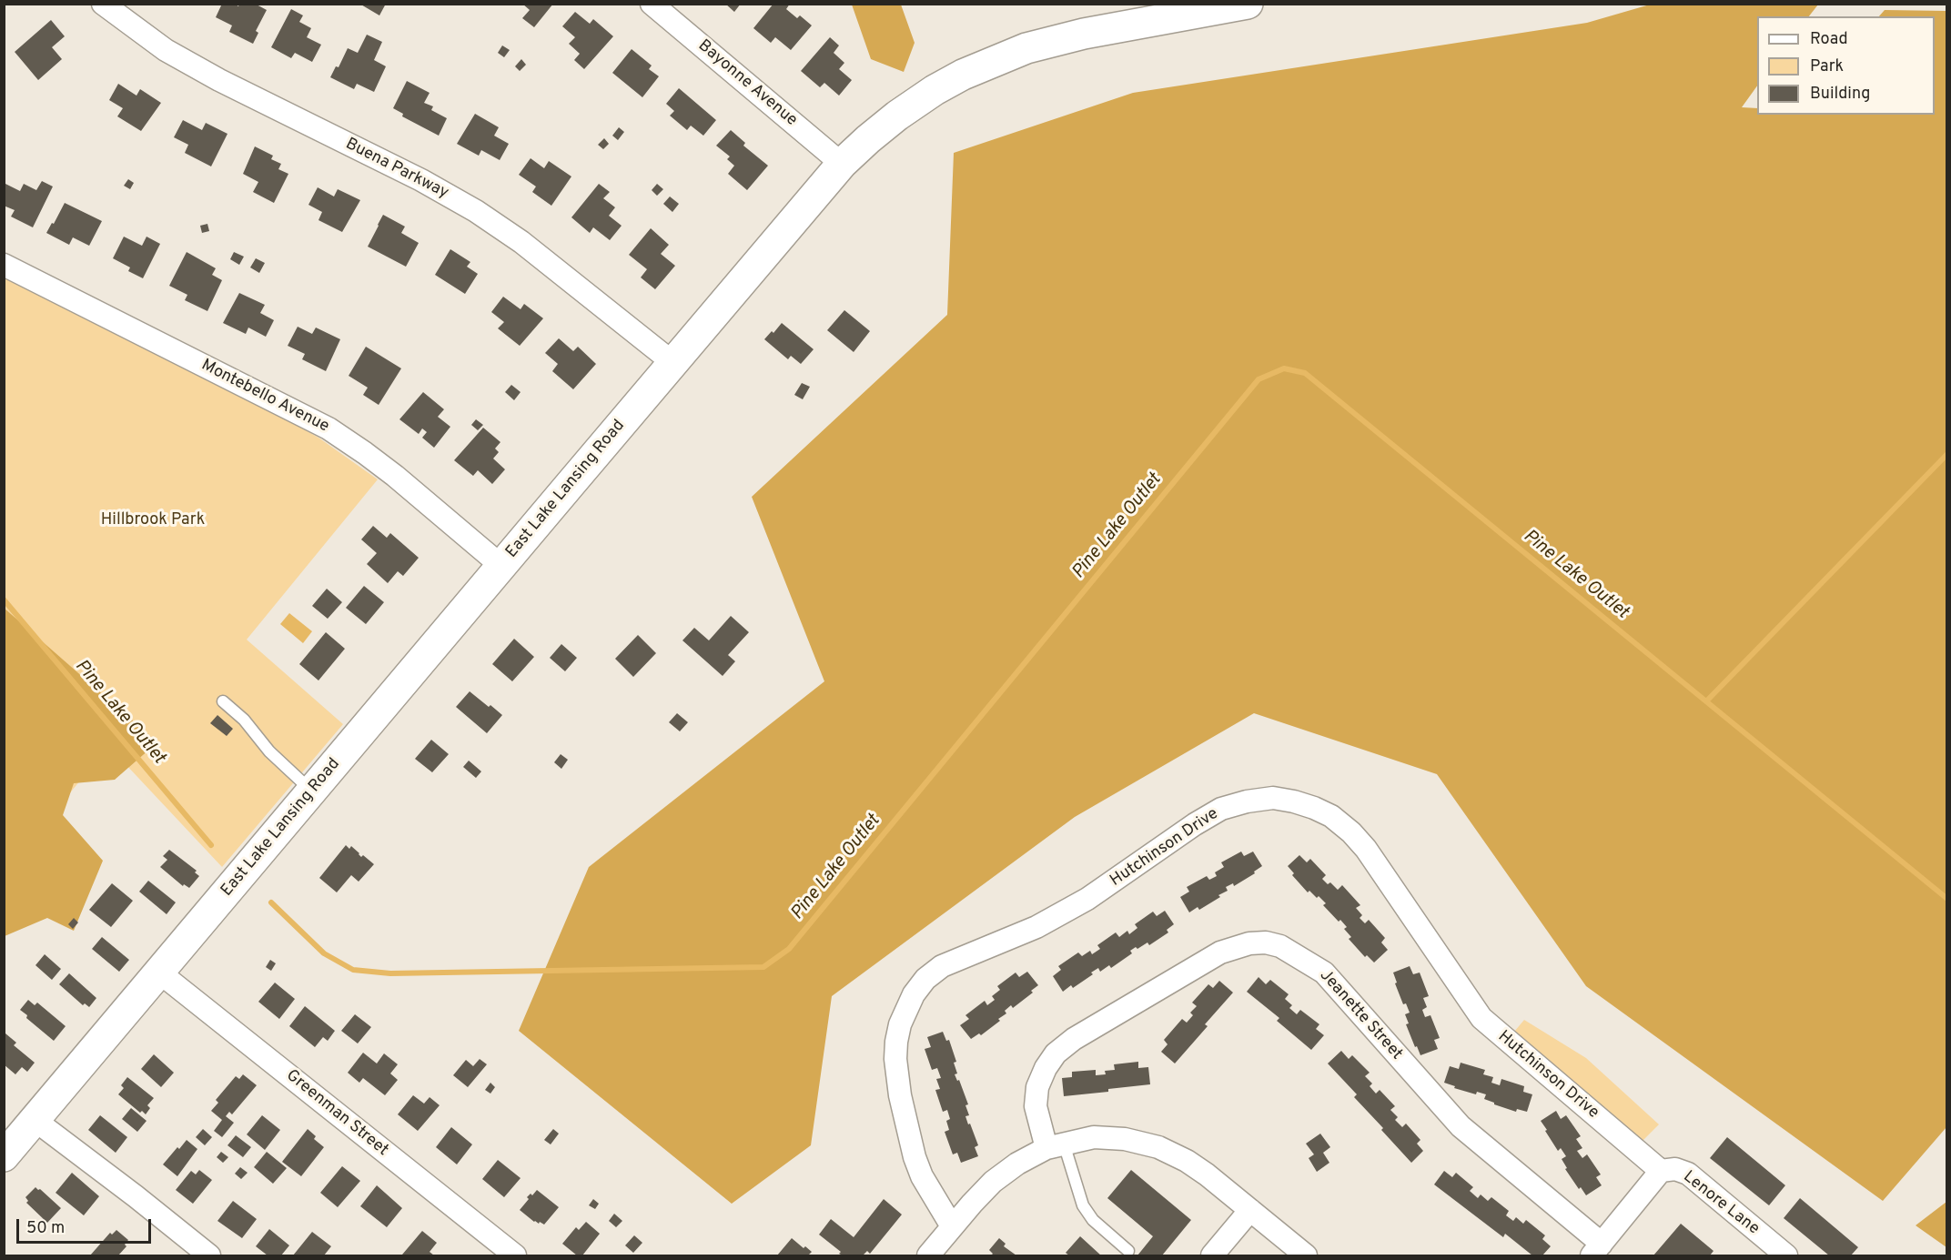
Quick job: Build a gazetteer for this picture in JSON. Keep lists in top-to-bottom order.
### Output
{
  "streets": {
    "street": [
      "Bayonne Avenue",
      "Buena Parkway",
      "Montebello Avenue",
      "East Lake Lansing Road",
      "Hutchinson Drive",
      "Jeanette Street",
      "Greenman Street",
      "Lenore Lane"
    ]
  },
  "crossings": [
    ["Bayonne Avenue", "East Lake Lansing Road"],
    ["Buena Parkway", "East Lake Lansing Road"],
    ["Montebello Avenue", "East Lake Lansing Road"],
    ["East Lake Lansing Road", "Greenman Street"],
    ["Hutchinson Drive", "Lenore Lane"],
    ["Jeanette Street", "Lenore Lane"]
  ],
  "water": ["Pine Lake Outlet"],
  "parks": ["Hillbrook Park"],
  "legend": ["Road", "Park", "Building"],
  "scale_bar": "50 m"
}
